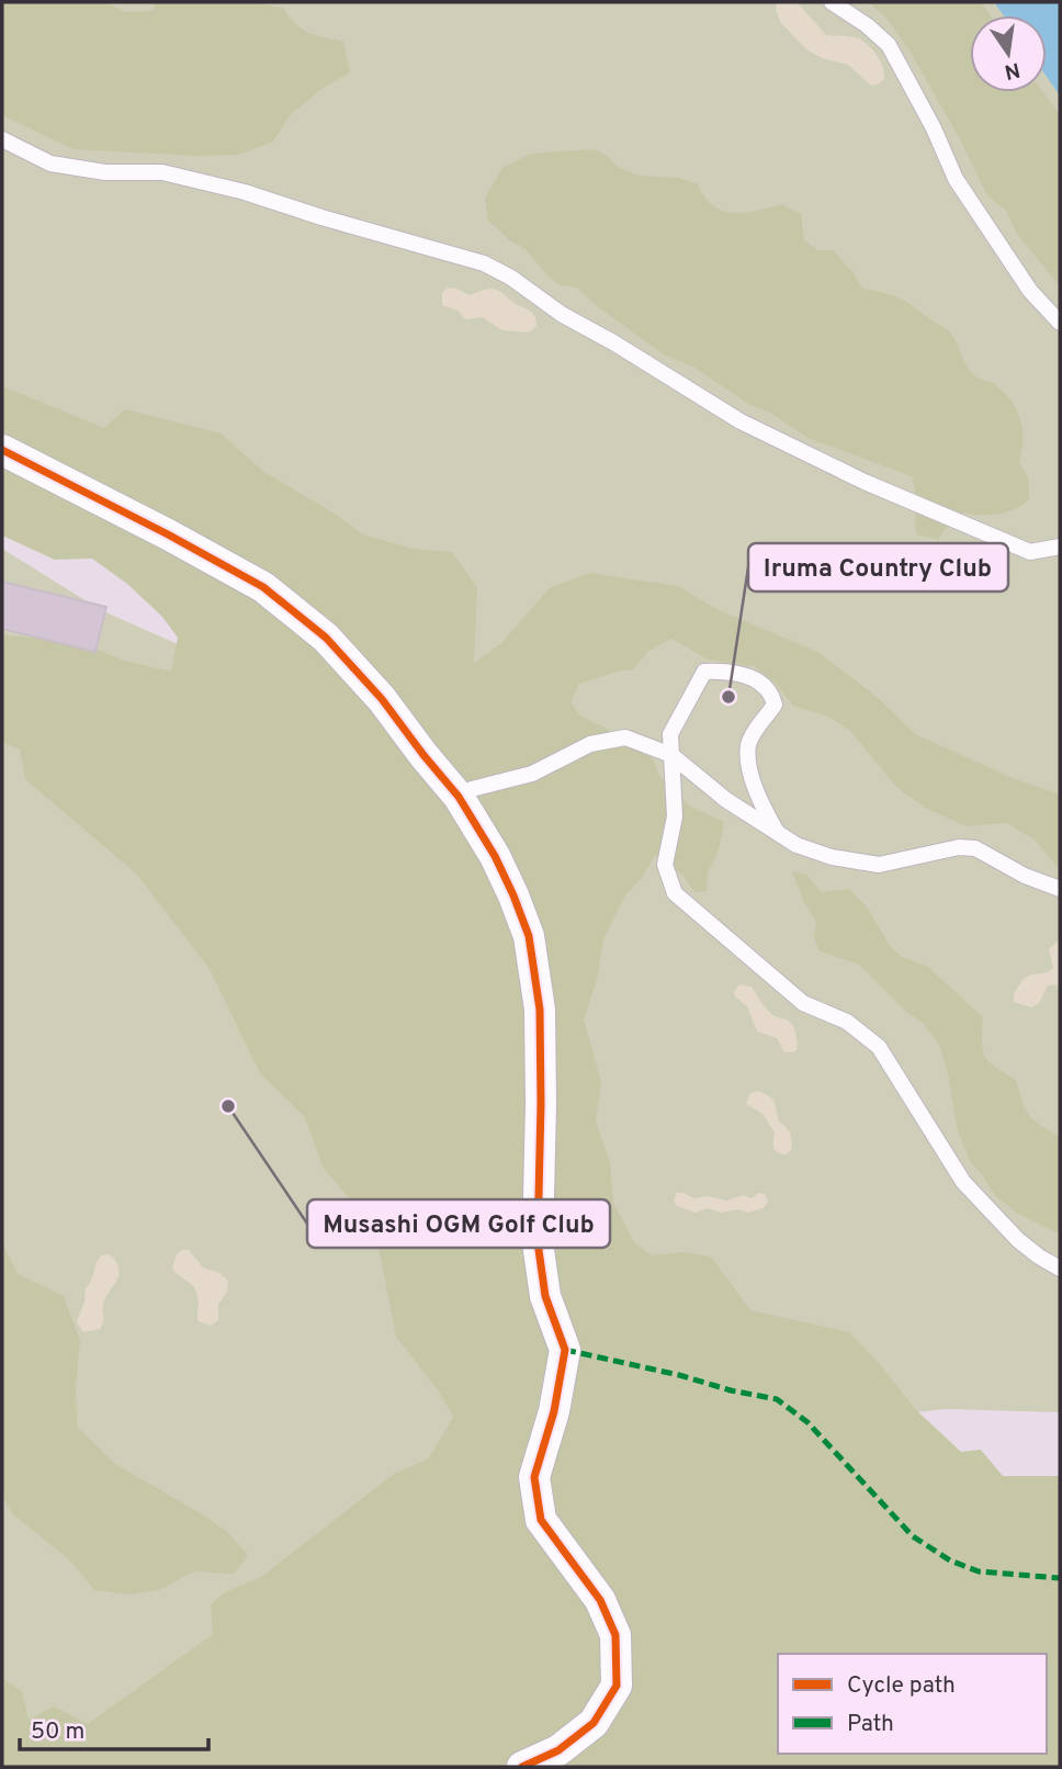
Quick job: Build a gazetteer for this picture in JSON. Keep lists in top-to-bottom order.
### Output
{
  "places": ["Iruma Country Club", "Musashi OGM Golf Club"],
  "legend": ["Cycle path", "Path"],
  "scale_bar": "50 m",
  "north": "bottom"
}
